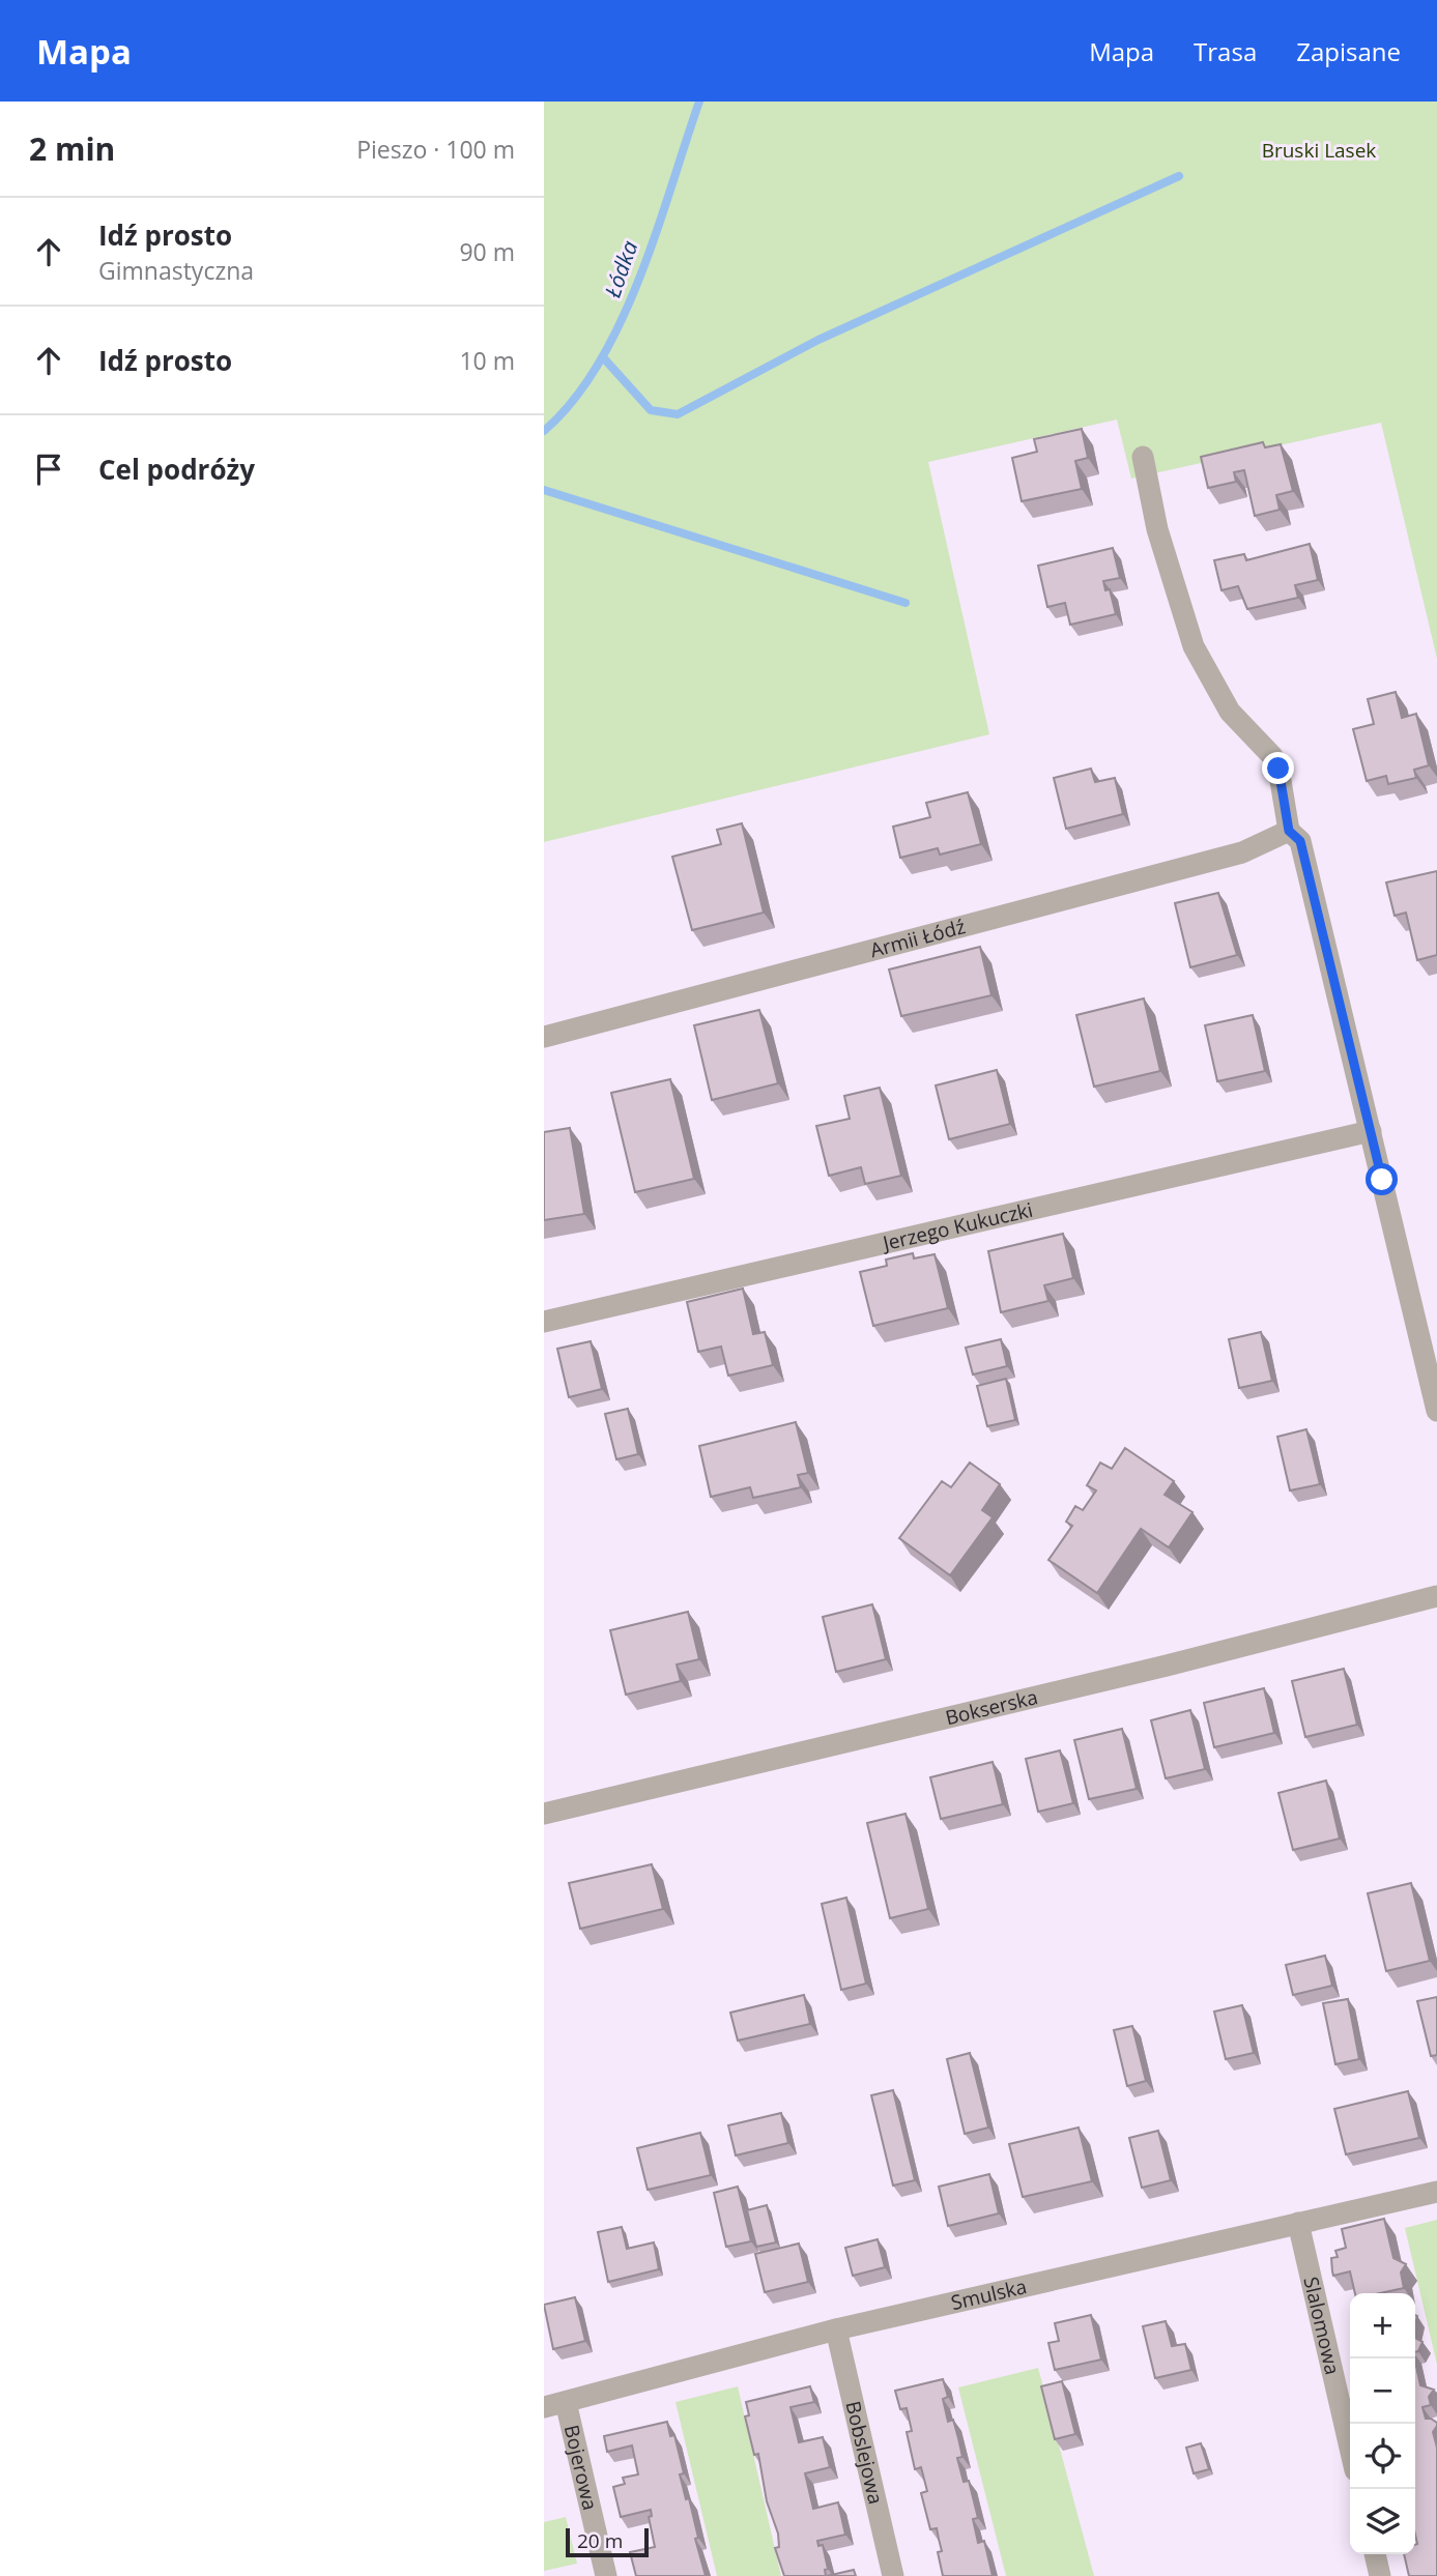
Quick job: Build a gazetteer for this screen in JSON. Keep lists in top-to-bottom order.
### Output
{
  "streets": {
    "street": [
      "Armii Łódź",
      "Jerzego Kukuczki",
      "Bokserska",
      "Smulska",
      "Slalomowa",
      "Bobslejowa",
      "Bojerowa"
    ]
  },
  "crossings": [
    ["Smulska", "Slalomowa"],
    ["Smulska", "Bobslejowa"],
    ["Smulska", "Bojerowa"]
  ],
  "water": ["Łódka"],
  "parks": ["Bruski Lasek"],
  "scale_bar": "20 m",
  "page": {
    "header": "Mapa",
    "nav": ["Mapa", "Trasa", "Zapisane"],
    "heading": ["2 min", "Pieszo · 100 m"],
    "list": [
      ["Idź prosto", "Gimnastyczna", "90 m"],
      ["Idź prosto", "10 m"],
      "Cel podróży"
    ],
    "map_buttons": ["+", "−"],
    "scale": "20 m"
  }
}
